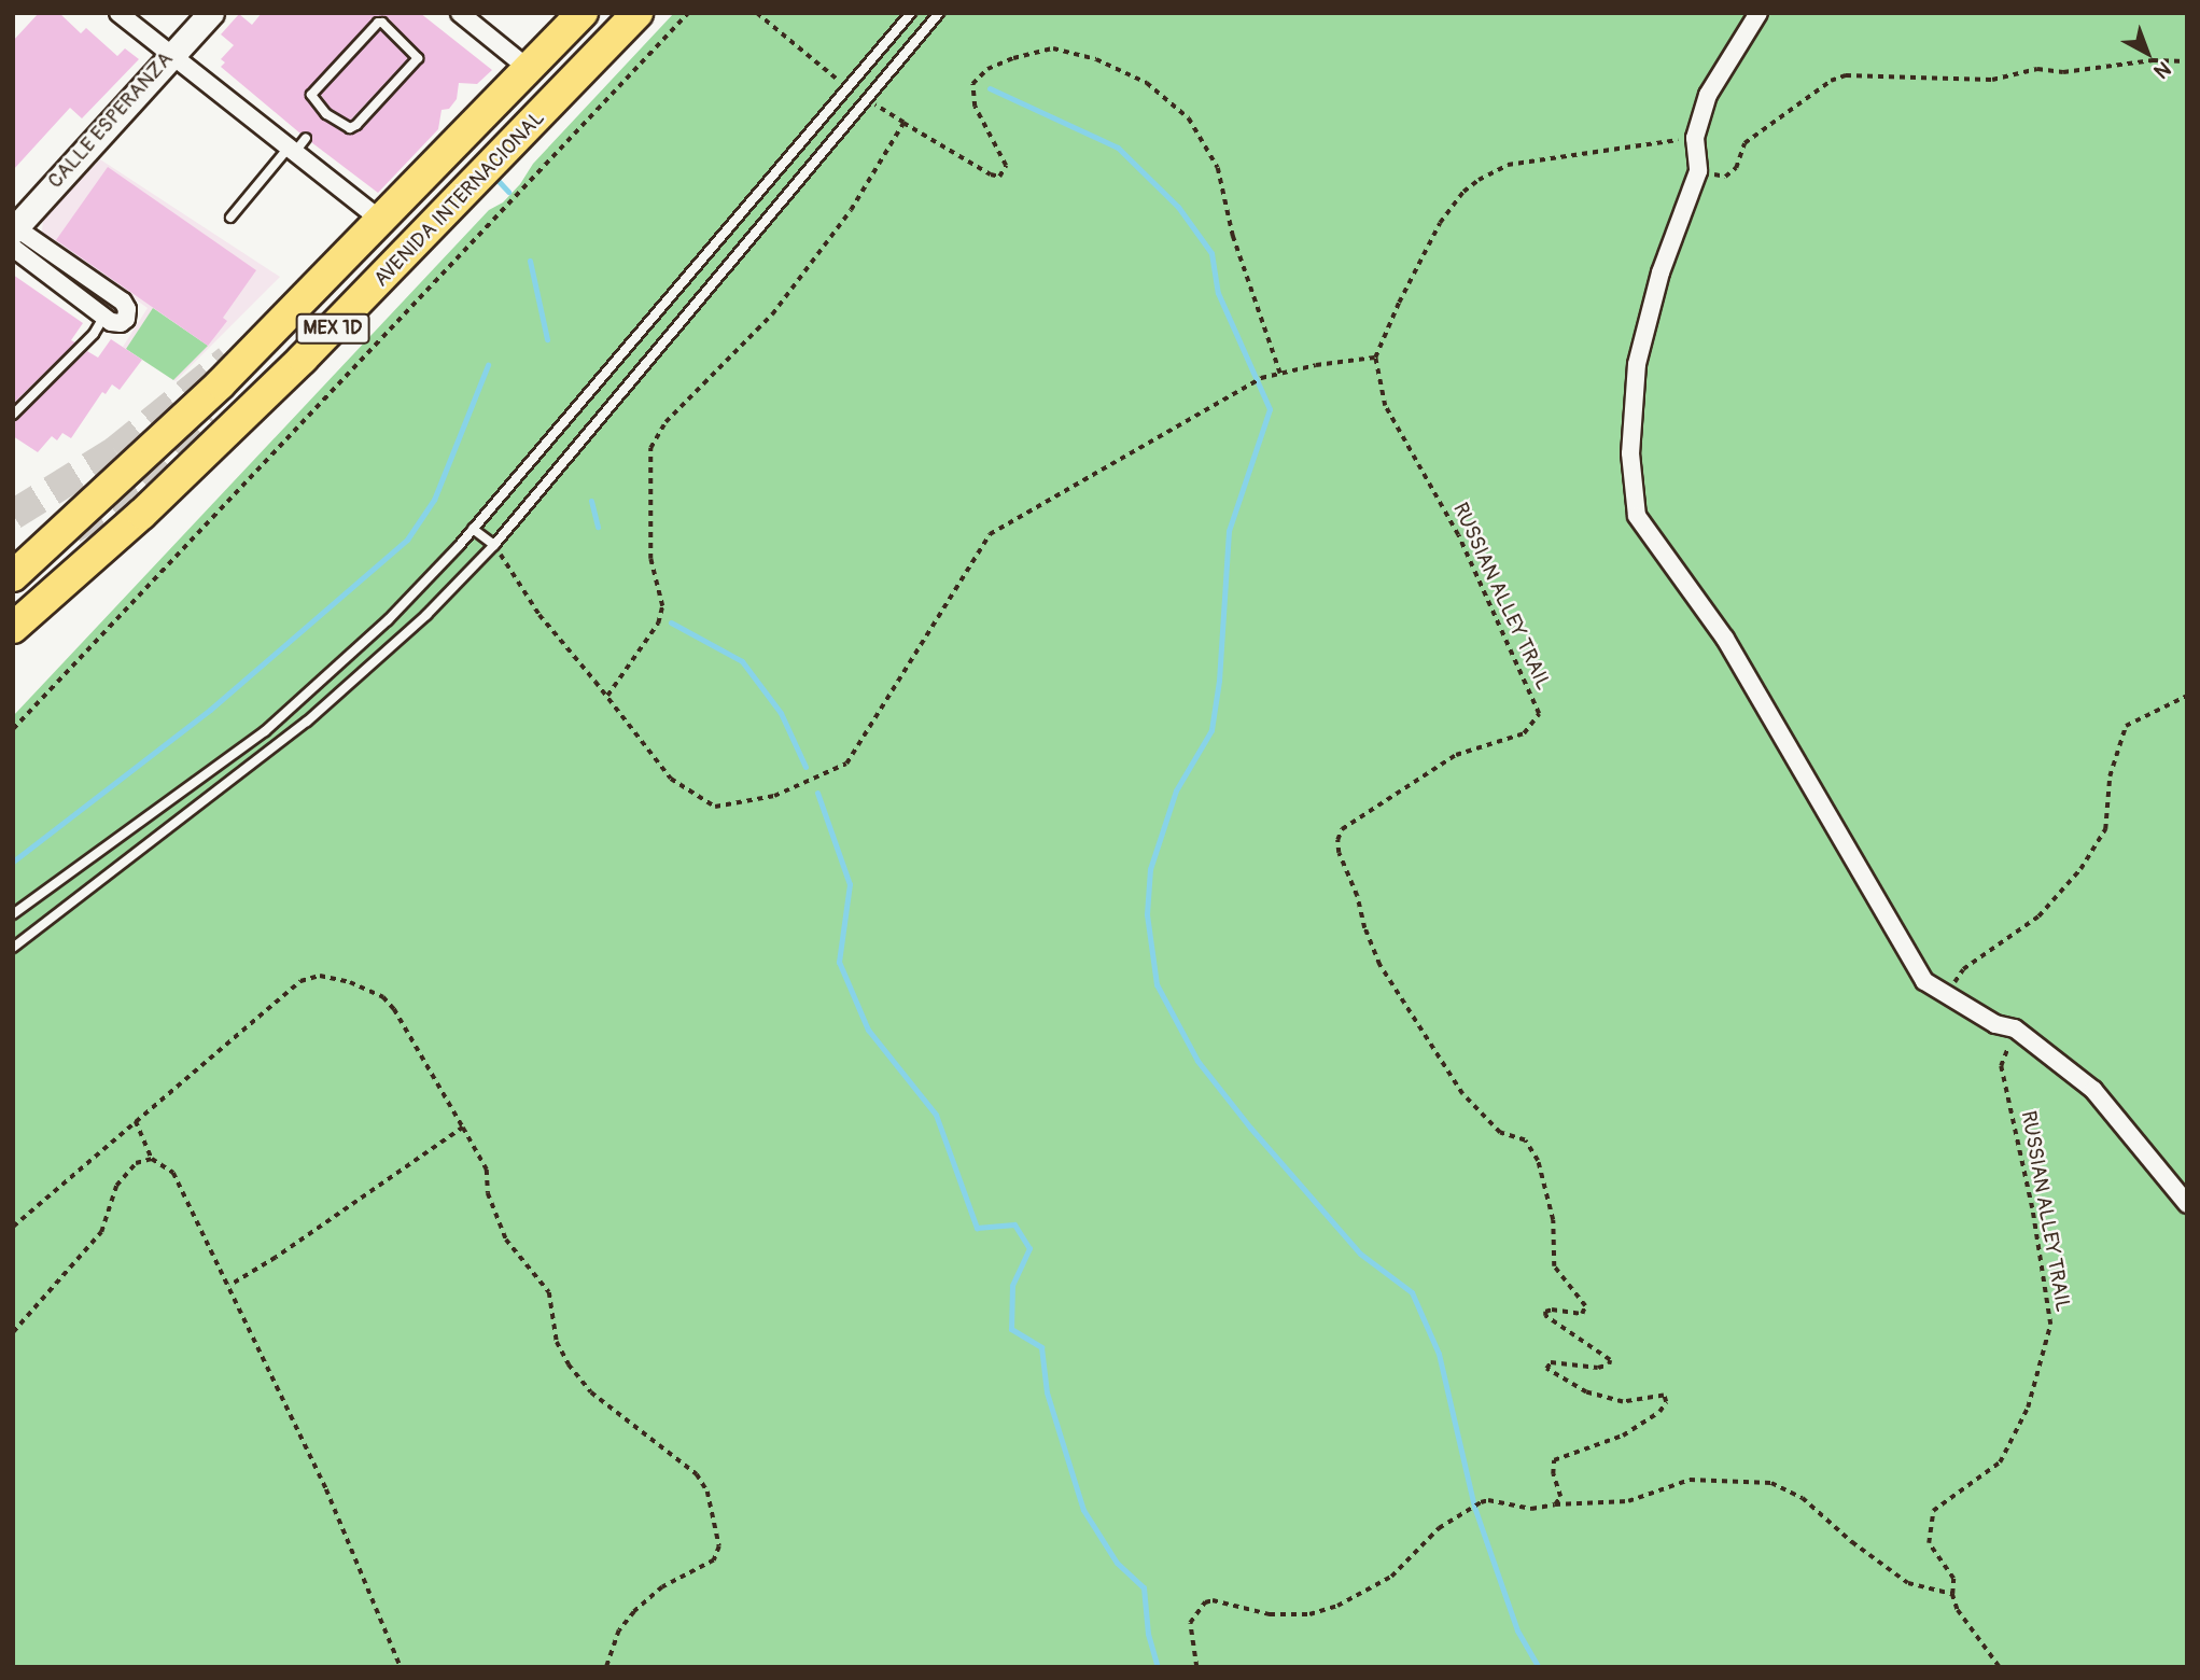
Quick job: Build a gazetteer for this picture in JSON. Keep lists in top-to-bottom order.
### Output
{
  "streets": {
    "highway": ["AVENIDA INTERNACIONAL", "MEX 1D"],
    "street": ["CALLE ESPERANZA"],
    "path": ["RUSSIAN ALLEY TRAIL"]
  },
  "north": "bottom right"
}
